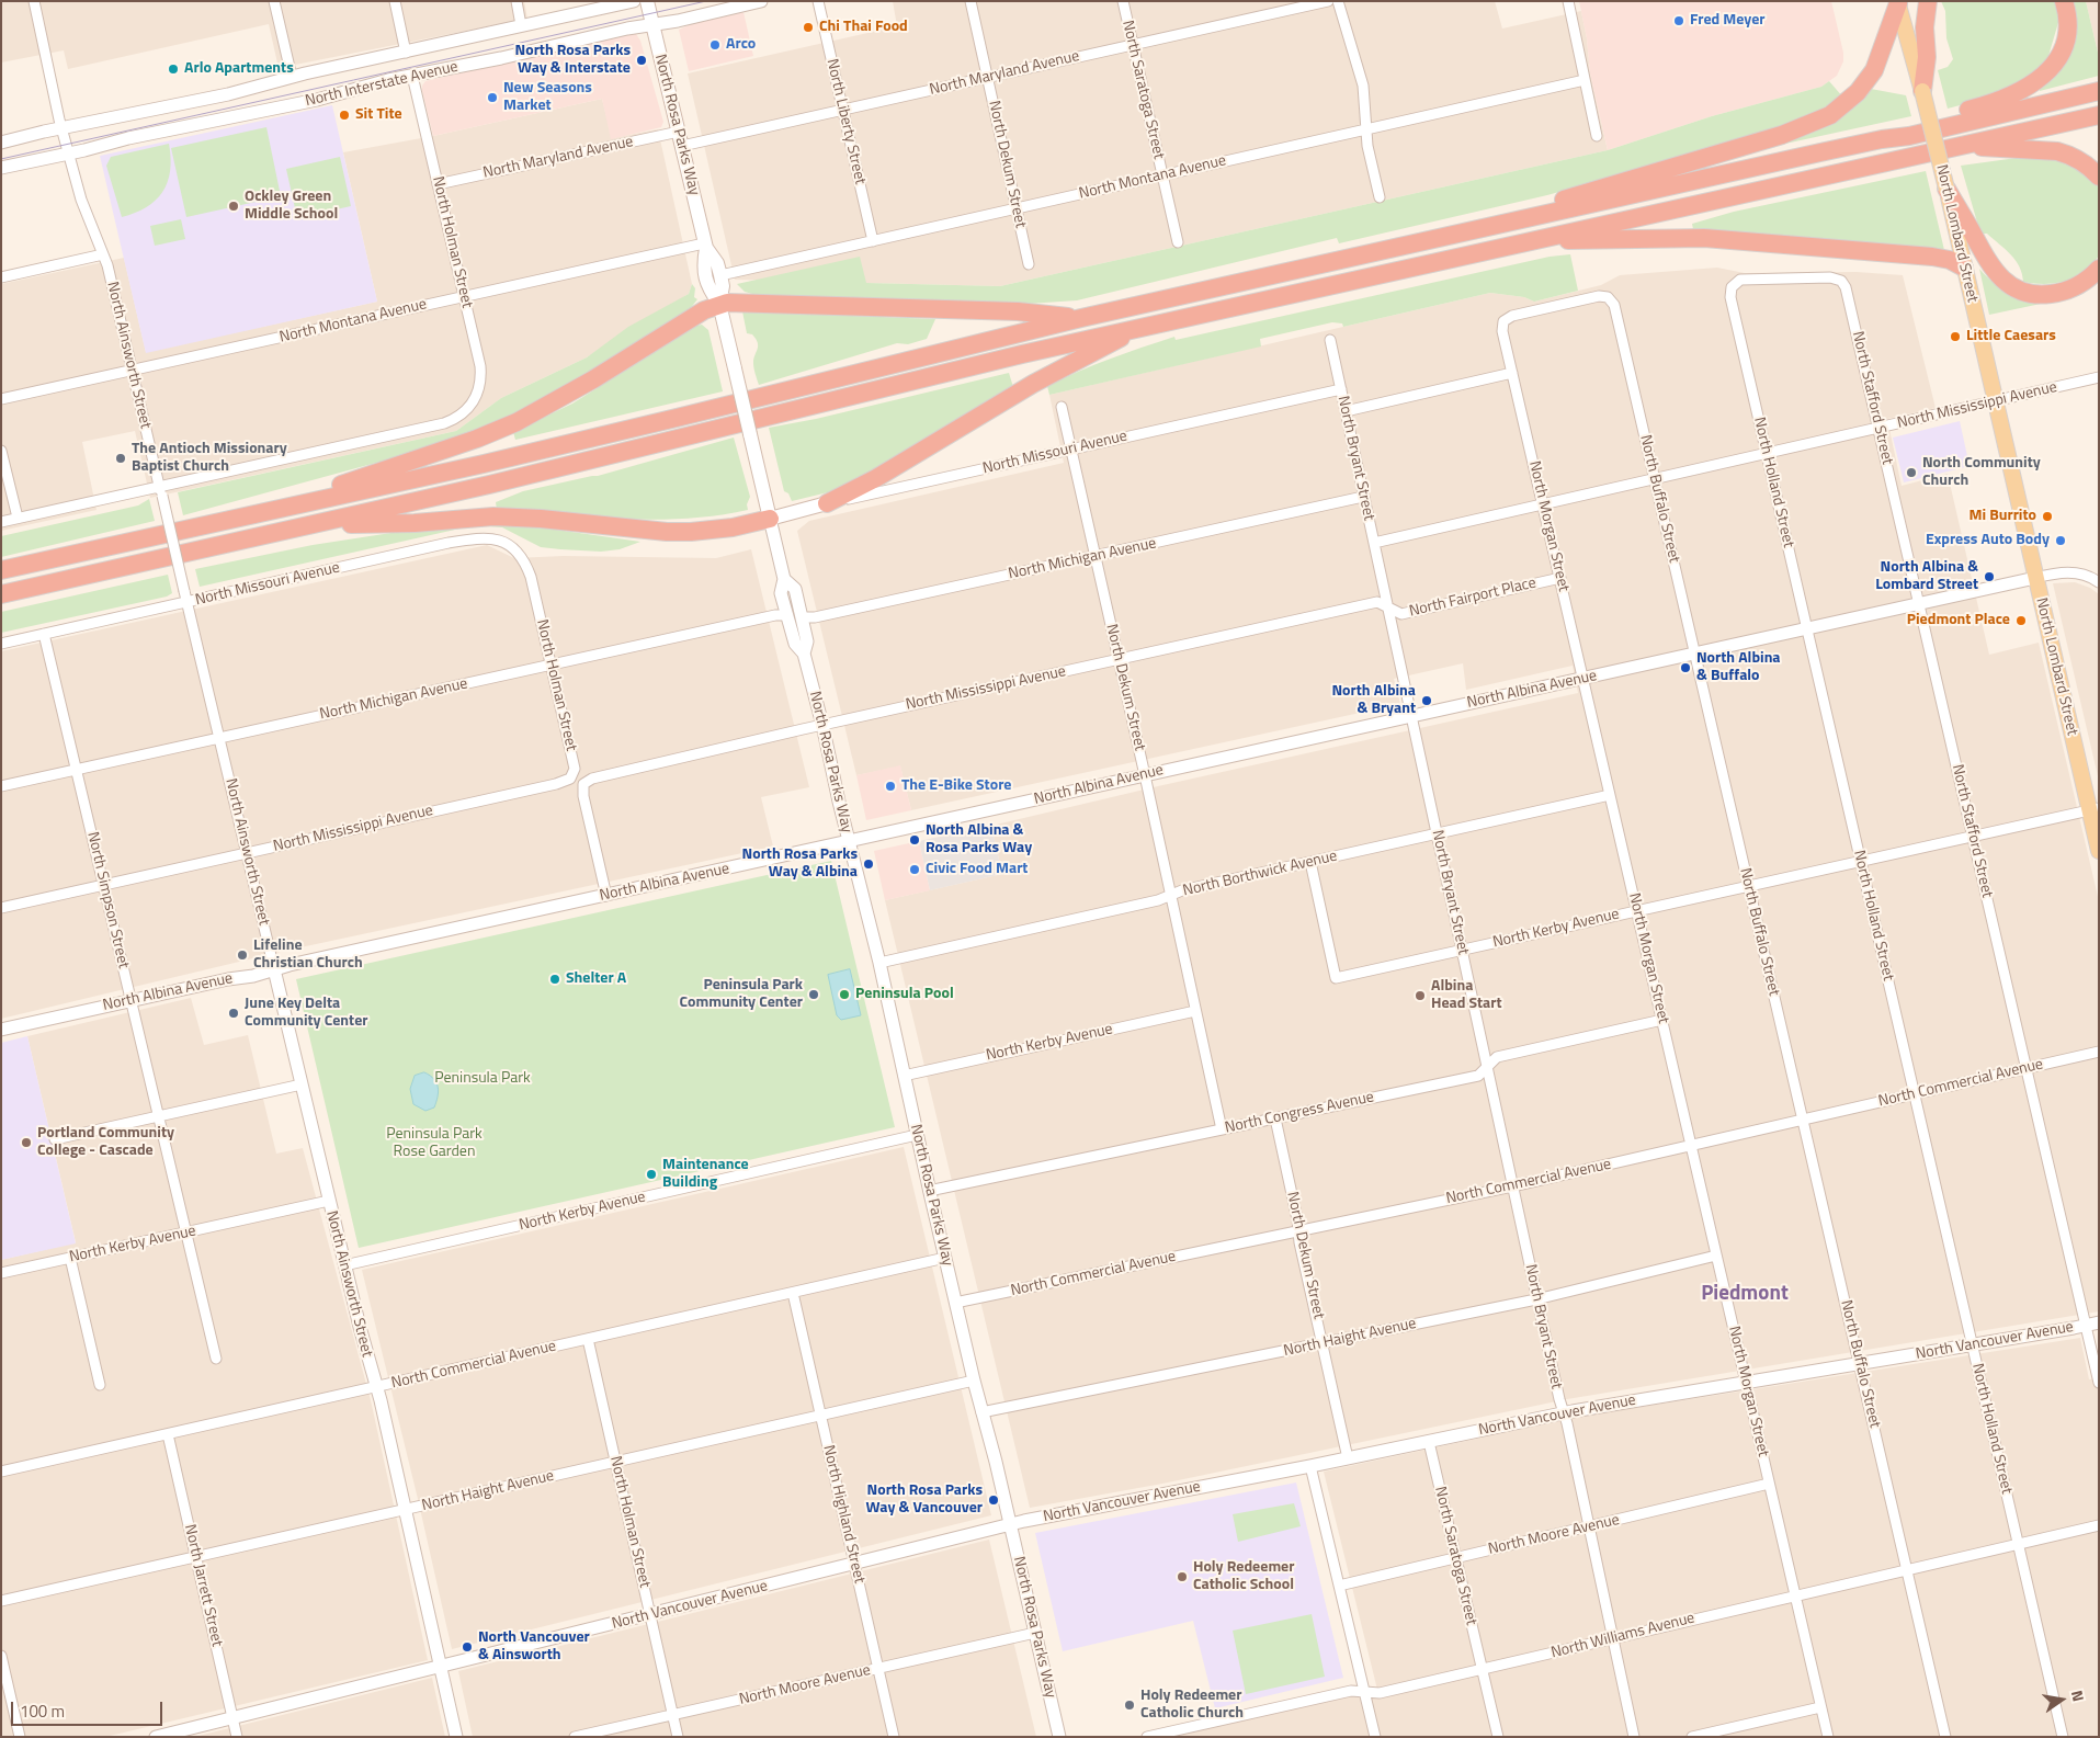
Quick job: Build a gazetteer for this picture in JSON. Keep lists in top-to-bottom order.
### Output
{
  "streets": {
    "main road": ["North Rosa Parks Way", "North Lombard Street", "North Missouri Avenue"],
    "street": [
      "North Maryland Avenue",
      "North Interstate Avenue",
      "North Saratoga Street",
      "North Liberty Street",
      "North Dekum Street",
      "North Montana Avenue",
      "North Holman Street",
      "North Ainsworth Street",
      "North Stafford Street",
      "North Mississippi Avenue",
      "North Bryant Street",
      "North Holland Street",
      "North Buffalo Street",
      "North Morgan Street",
      "North Michigan Avenue",
      "North Fairport Place",
      "North Albina Avenue",
      "North Borthwick Avenue",
      "North Simpson Street",
      "North Kerby Avenue",
      "North Commercial Avenue",
      "North Congress Avenue",
      "North Haight Avenue",
      "North Vancouver Avenue",
      "North Highland Street",
      "North Moore Avenue",
      "North Jarrett Street",
      "North Williams Avenue"
    ]
  },
  "crossings": [
    ["North Maryland Avenue", "North Saratoga Street"],
    ["North Maryland Avenue", "North Liberty Street"],
    ["North Maryland Avenue", "North Rosa Parks Way"],
    ["North Maryland Avenue", "North Dekum Street"],
    ["North Maryland Avenue", "North Holman Street"],
    ["North Interstate Avenue", "North Rosa Parks Way"],
    ["North Interstate Avenue", "North Holman Street"],
    ["North Interstate Avenue", "North Ainsworth Street"],
    ["North Saratoga Street", "North Montana Avenue"],
    ["North Saratoga Street", "North Vancouver Avenue"],
    ["North Saratoga Street", "North Moore Avenue"],
    ["North Saratoga Street", "North Williams Avenue"],
    ["North Liberty Street", "North Montana Avenue"],
    ["North Rosa Parks Way", "North Montana Avenue"],
    ["North Rosa Parks Way", "North Mississippi Avenue"],
    ["North Rosa Parks Way", "North Missouri Avenue"],
    ["North Rosa Parks Way", "North Michigan Avenue"],
    ["North Rosa Parks Way", "North Albina Avenue"],
    ["North Rosa Parks Way", "North Borthwick Avenue"],
    ["North Rosa Parks Way", "North Kerby Avenue"],
    ["North Rosa Parks Way", "North Commercial Avenue"],
    ["North Rosa Parks Way", "North Congress Avenue"],
    ["North Rosa Parks Way", "North Haight Avenue"],
    ["North Rosa Parks Way", "North Vancouver Avenue"],
    ["North Rosa Parks Way", "North Moore Avenue"],
    ["North Dekum Street", "North Montana Avenue"],
    ["North Dekum Street", "North Mississippi Avenue"],
    ["North Dekum Street", "North Missouri Avenue"],
    ["North Dekum Street", "North Michigan Avenue"],
    ["North Dekum Street", "North Albina Avenue"],
    ["North Dekum Street", "North Borthwick Avenue"],
    ["North Dekum Street", "North Kerby Avenue"],
    ["North Dekum Street", "North Commercial Avenue"],
    ["North Dekum Street", "North Congress Avenue"],
    ["North Dekum Street", "North Haight Avenue"],
    ["North Dekum Street", "North Vancouver Avenue"],
    ["North Montana Avenue", "North Holman Street"],
    ["North Montana Avenue", "North Ainsworth Street"],
    ["North Lombard Street", "North Mississippi Avenue"],
    ["North Lombard Street", "North Albina Avenue"],
    ["North Lombard Street", "North Kerby Avenue"],
    ["North Holman Street", "North Ainsworth Street"],
    ["North Holman Street", "North Mississippi Avenue"],
    ["North Holman Street", "North Missouri Avenue"],
    ["North Holman Street", "North Michigan Avenue"],
    ["North Holman Street", "North Commercial Avenue"],
    ["North Holman Street", "North Haight Avenue"],
    ["North Holman Street", "North Vancouver Avenue"],
    ["North Holman Street", "North Moore Avenue"],
    ["North Ainsworth Street", "North Mississippi Avenue"],
    ["North Ainsworth Street", "North Missouri Avenue"],
    ["North Ainsworth Street", "North Michigan Avenue"],
    ["North Ainsworth Street", "North Albina Avenue"],
    ["North Ainsworth Street", "North Kerby Avenue"],
    ["North Ainsworth Street", "North Commercial Avenue"],
    ["North Ainsworth Street", "North Haight Avenue"],
    ["North Ainsworth Street", "North Vancouver Avenue"],
    ["North Stafford Street", "North Mississippi Avenue"],
    ["North Stafford Street", "North Holland Street"],
    ["North Stafford Street", "North Albina Avenue"],
    ["North Stafford Street", "North Kerby Avenue"],
    ["North Stafford Street", "North Commercial Avenue"],
    ["North Stafford Street", "North Vancouver Avenue"],
    ["North Mississippi Avenue", "North Bryant Street"],
    ["North Mississippi Avenue", "North Holland Street"],
    ["North Mississippi Avenue", "North Buffalo Street"],
    ["North Mississippi Avenue", "North Morgan Street"],
    ["North Mississippi Avenue", "North Fairport Place"],
    ["North Mississippi Avenue", "North Albina Avenue"],
    ["North Mississippi Avenue", "North Simpson Street"],
    ["North Missouri Avenue", "North Bryant Street"],
    ["North Missouri Avenue", "North Simpson Street"],
    ["North Bryant Street", "North Michigan Avenue"],
    ["North Bryant Street", "North Fairport Place"],
    ["North Bryant Street", "North Albina Avenue"],
    ["North Bryant Street", "North Borthwick Avenue"],
    ["North Bryant Street", "North Kerby Avenue"],
    ["North Bryant Street", "North Commercial Avenue"],
    ["North Bryant Street", "North Congress Avenue"],
    ["North Bryant Street", "North Haight Avenue"],
    ["North Bryant Street", "North Vancouver Avenue"],
    ["North Bryant Street", "North Moore Avenue"],
    ["North Bryant Street", "North Williams Avenue"],
    ["North Holland Street", "North Albina Avenue"],
    ["North Holland Street", "North Kerby Avenue"],
    ["North Holland Street", "North Commercial Avenue"],
    ["North Holland Street", "North Vancouver Avenue"],
    ["North Holland Street", "North Williams Avenue"],
    ["North Buffalo Street", "North Morgan Street"],
    ["North Buffalo Street", "North Albina Avenue"],
    ["North Buffalo Street", "North Kerby Avenue"],
    ["North Buffalo Street", "North Commercial Avenue"],
    ["North Buffalo Street", "North Vancouver Avenue"],
    ["North Buffalo Street", "North Williams Avenue"],
    ["North Morgan Street", "North Fairport Place"],
    ["North Morgan Street", "North Albina Avenue"],
    ["North Morgan Street", "North Borthwick Avenue"],
    ["North Morgan Street", "North Kerby Avenue"],
    ["North Morgan Street", "North Commercial Avenue"],
    ["North Morgan Street", "North Congress Avenue"],
    ["North Morgan Street", "North Haight Avenue"],
    ["North Morgan Street", "North Vancouver Avenue"],
    ["North Morgan Street", "North Moore Avenue"],
    ["North Morgan Street", "North Williams Avenue"],
    ["North Michigan Avenue", "North Simpson Street"],
    ["North Albina Avenue", "North Simpson Street"],
    ["North Borthwick Avenue", "North Kerby Avenue"],
    ["North Simpson Street", "North Kerby Avenue"],
    ["North Commercial Avenue", "North Highland Street"],
    ["North Commercial Avenue", "North Jarrett Street"],
    ["North Haight Avenue", "North Highland Street"],
    ["North Haight Avenue", "North Jarrett Street"],
    ["North Vancouver Avenue", "North Highland Street"],
    ["North Vancouver Avenue", "North Jarrett Street"],
    ["North Highland Street", "North Moore Avenue"]
  ],
  "districts": ["Piedmont"],
  "parks": ["Peninsula Park", "Peninsula Park Rose Garden"],
  "places": [
    "Fred Meyer",
    "Chi Thai Food",
    "Arco",
    "North Rosa Parks Way & Interstate",
    "Arlo Apartments",
    "New Seasons Market",
    "Sit Tite",
    "Ockley Green Middle School",
    "Little Caesars",
    "The Antioch Missionary Baptist Church",
    "North Community Church",
    "Mi Burrito",
    "Express Auto Body",
    "North Albina & Lombard Street",
    "Piedmont Place",
    "North Albina & Buffalo",
    "North Albina & Bryant",
    "The E-Bike Store",
    "North Albina & Rosa Parks Way",
    "North Rosa Parks Way & Albina",
    "Civic Food Mart",
    "Lifeline Christian Church",
    "Shelter A",
    "Peninsula Park Community Center",
    "Peninsula Pool",
    "Albina Head Start",
    "June Key Delta Community Center",
    "Portland Community College - Cascade",
    "Maintenance Building",
    "North Rosa Parks Way & Vancouver",
    "Holy Redeemer Catholic School",
    "North Vancouver & Ainsworth",
    "Holy Redeemer Catholic Church"
  ],
  "scale_bar": "100 m",
  "north": "right"
}
